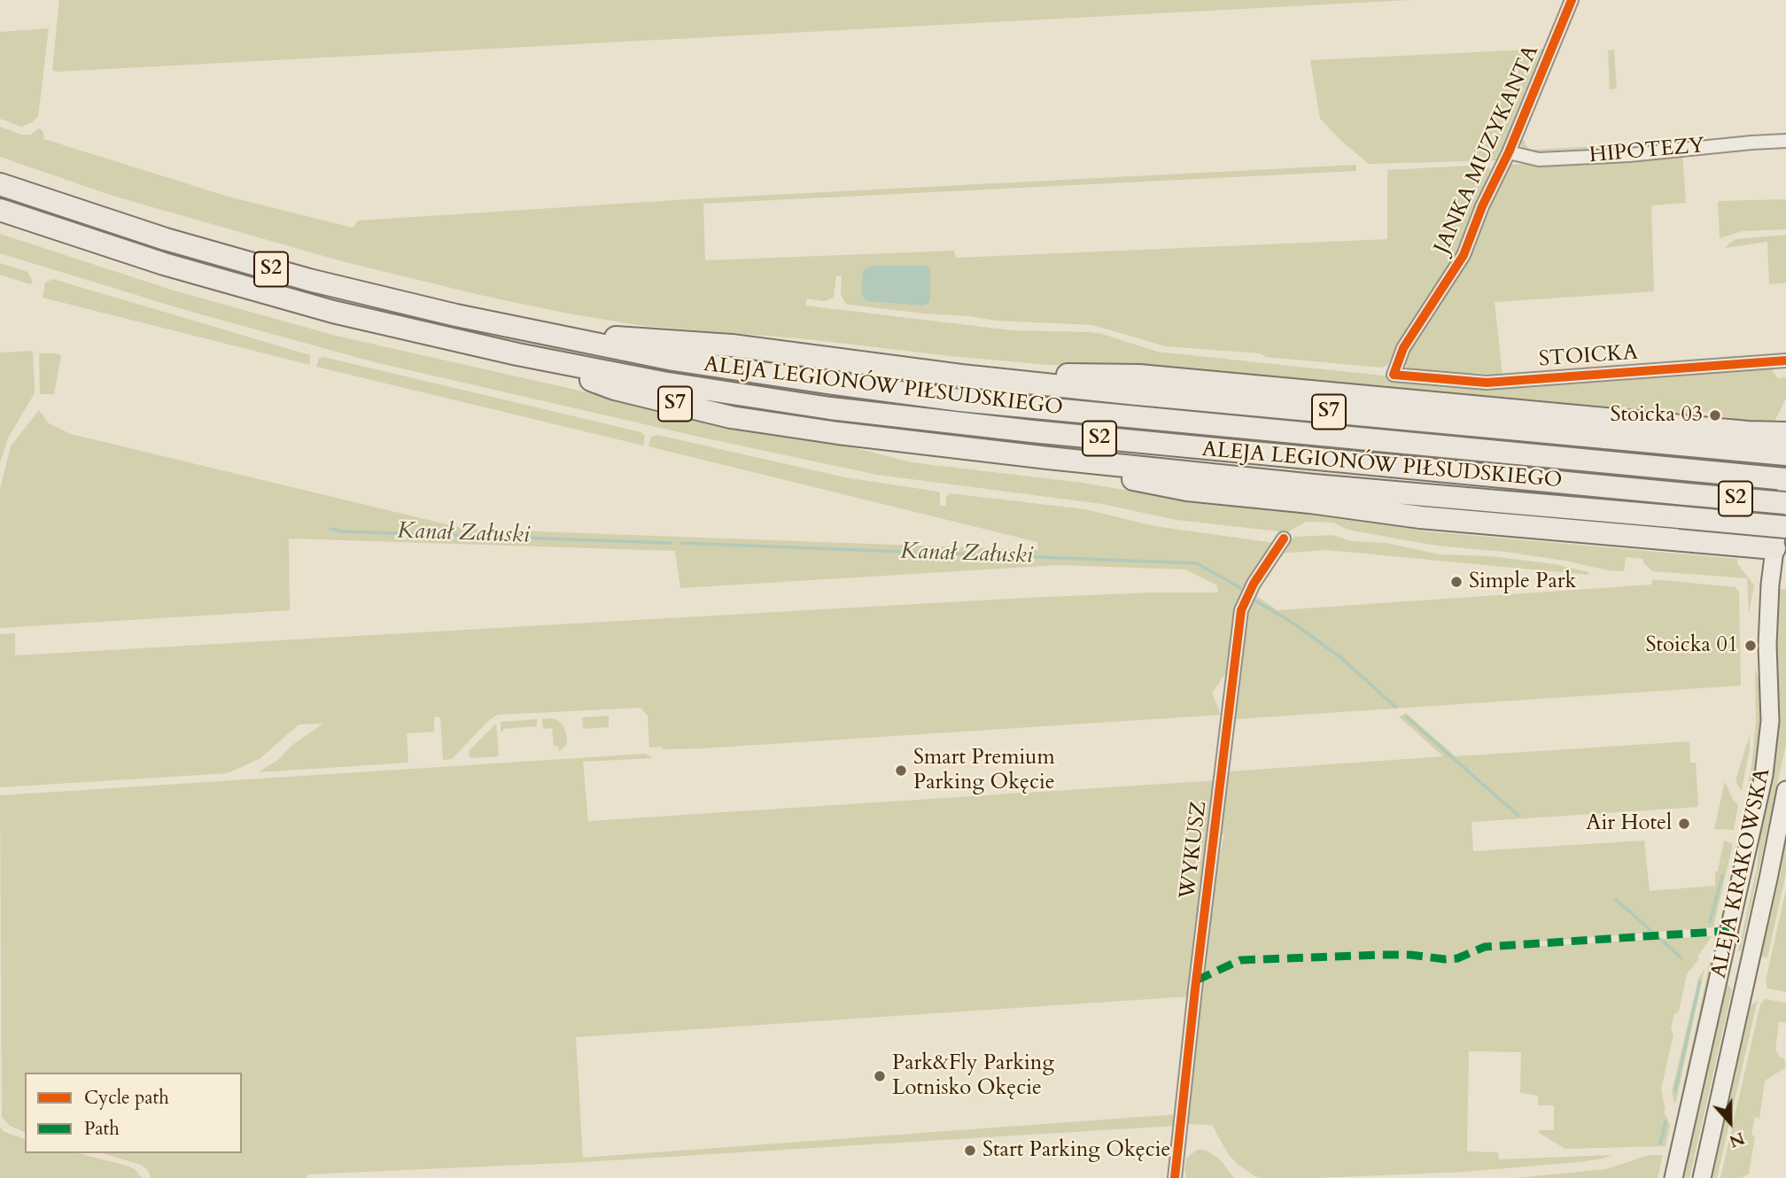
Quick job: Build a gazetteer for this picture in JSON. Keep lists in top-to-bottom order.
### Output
{
  "streets": {
    "highway": ["S2", "ALEJA LEGIONÓW PIŁSUDSKIEGO", "S7"],
    "main road": ["ALEJA KRAKOWSKA"],
    "street": [
      "JANKA MUZYKANTA",
      "HIPOTEZY",
      "STOICKA",
      "WYKUSZ"
    ]
  },
  "crossings": [
    ["JANKA MUZYKANTA", "HIPOTEZY"],
    ["JANKA MUZYKANTA", "STOICKA"],
    ["ALEJA LEGIONÓW PIŁSUDSKIEGO", "S7"]
  ],
  "water": ["Kanał Załuski"],
  "places": [
    "Stoicka 03",
    "Simple Park",
    "Stoicka 01",
    "Smart Premium Parking Okęcie",
    "Air Hotel",
    "Park&Fly Parking Lotnisko Okęcie",
    "Start Parking Okęcie"
  ],
  "legend": ["Cycle path", "Path"],
  "north": "bottom"
}
